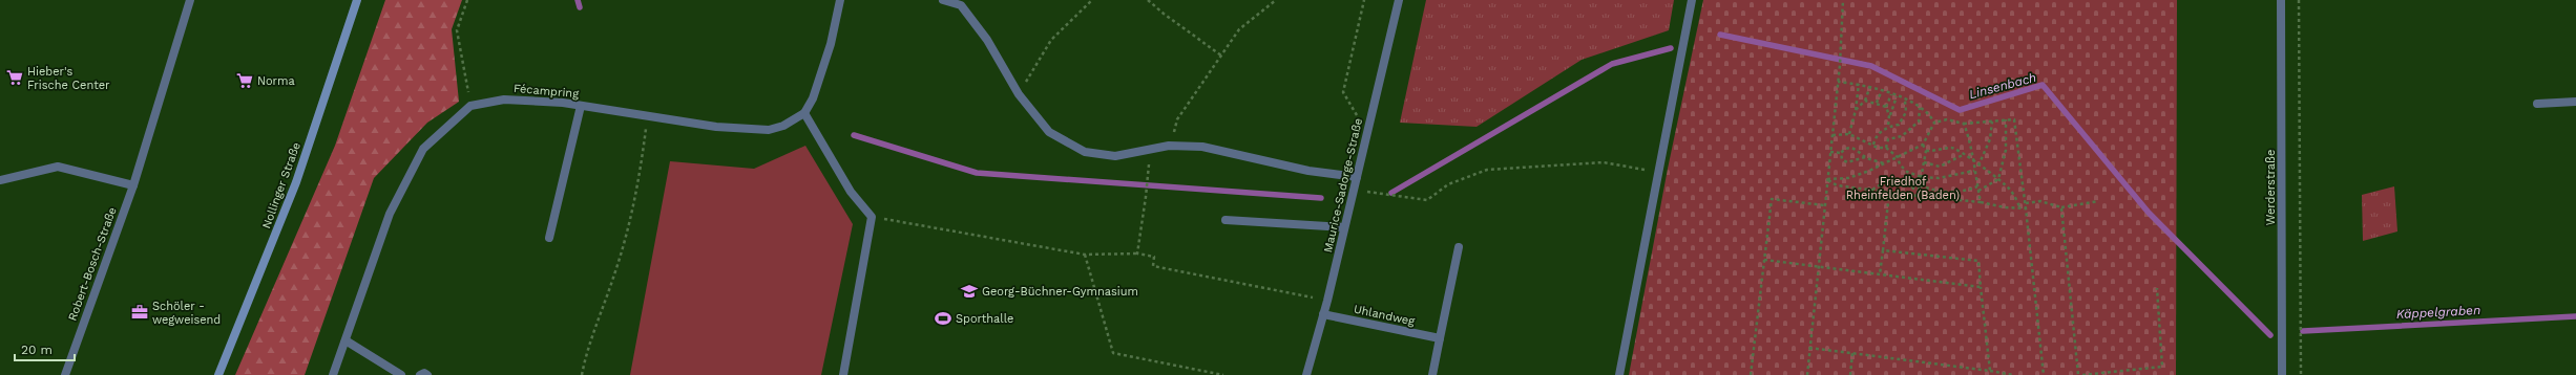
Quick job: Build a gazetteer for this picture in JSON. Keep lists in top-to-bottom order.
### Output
{
  "streets": {
    "main road": ["Nollinger Straße"],
    "street": [
      "Fécampring",
      "Maurice-Sadorge-Straße",
      "Werderstraße",
      "Robert-Bosch-Straße",
      "Uhlandweg"
    ]
  },
  "crossings": [
    ["Maurice-Sadorge-Straße", "Uhlandweg"]
  ],
  "water": ["Linsenbach", "Käppelgraben"],
  "parks": ["Friedhof Rheinfelden (Baden)"],
  "places": {
    "supermarket": ["Hieber's Frische Center", "Norma"],
    "school or university": ["Georg-Büchner-Gymnasium"],
    "office": ["Schöler - wegweisend"],
    "sports": ["Sporthalle"]
  },
  "scale_bar": "20 m"
}
